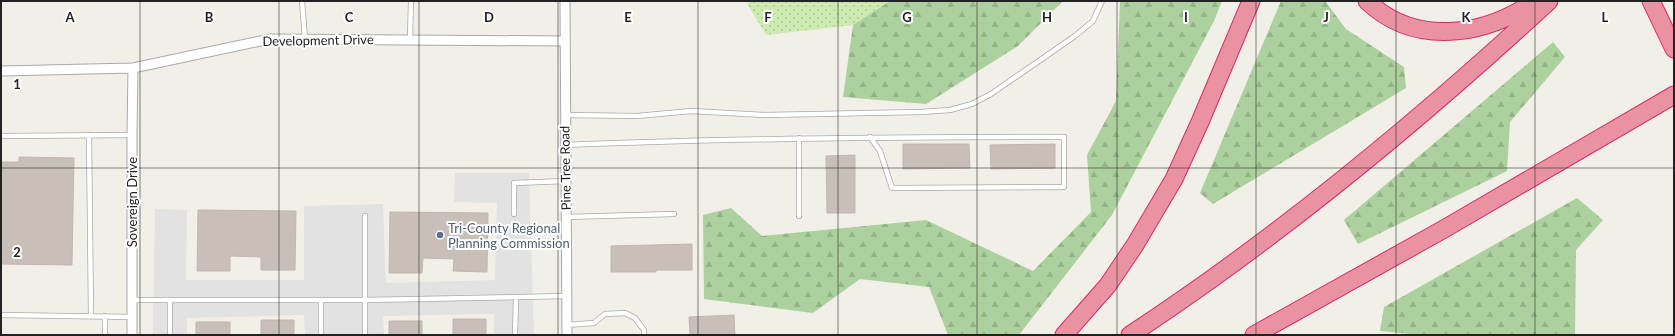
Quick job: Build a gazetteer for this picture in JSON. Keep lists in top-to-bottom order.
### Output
{
  "streets": {
    "street": ["Development Drive", "Pine Tree Road", "Sovereign Drive"]
  },
  "crossings": [
    ["Development Drive", "Pine Tree Road"],
    ["Development Drive", "Sovereign Drive"]
  ],
  "places": ["Tri-County Regional Planning Commission"],
  "grid": {
    "columns": [
      "A",
      "B",
      "C",
      "D",
      "E",
      "F",
      "G",
      "H",
      "I",
      "J",
      "K",
      "L"
    ],
    "rows": ["1", "2"]
  }
}
